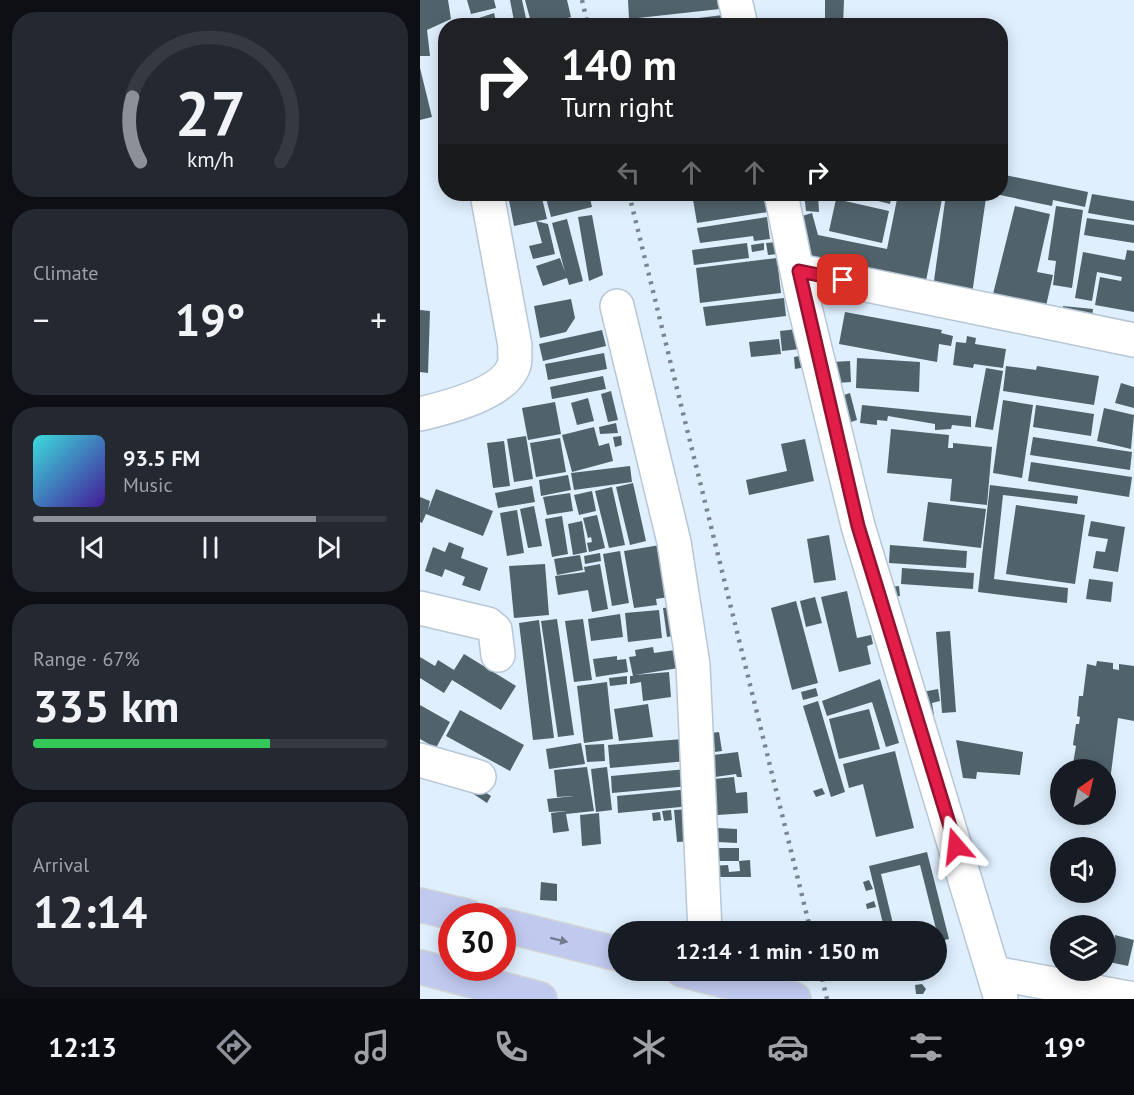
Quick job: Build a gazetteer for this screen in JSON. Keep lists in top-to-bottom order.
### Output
{
  "north": "top right",
  "page": {
    "turn": ["140 m", "Turn right"],
    "tile": [
      "Climate",
      ["Range · 67%", "335 km"],
      ["Arrival", "12:14"]
    ],
    "heat": ["−", "19°", "+"],
    "song": ["93.5 FM", "Music"],
    "limit": "30",
    "trip": "12:14 · 1 min · 150 m",
    "tabs": ["12:13", "19°"],
    "gauge": ["27", "km/h"]
  }
}
